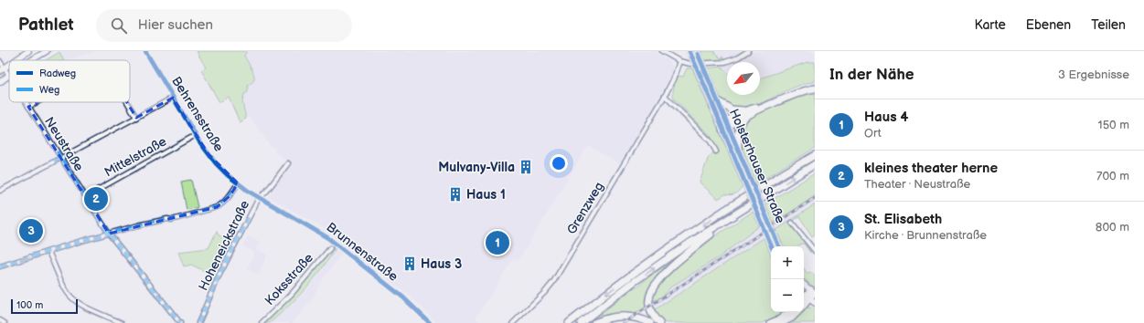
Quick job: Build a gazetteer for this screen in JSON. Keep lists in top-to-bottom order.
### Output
{
  "streets": {
    "main road": ["Holsterhauser Straße"],
    "street": [
      "Behrensstraße",
      "Neustraße",
      "Mittelstraße",
      "Grenzweg",
      "Hoheneickstraße",
      "Brunnenstraße",
      "Koksstraße"
    ]
  },
  "crossings": [
    ["Behrensstraße", "Mittelstraße"],
    ["Behrensstraße", "Brunnenstraße"],
    ["Neustraße", "Mittelstraße"],
    ["Hoheneickstraße", "Brunnenstraße"]
  ],
  "places": {
    "building": ["Mulvany-Villa", "Haus 1", "Haus 3"]
  },
  "legend": ["Radweg", "Weg"],
  "scale_bar": "100 m",
  "north": "bottom left",
  "page": {
    "header": "Pathlet",
    "search": "Hier suchen",
    "nav": ["Karte", "Ebenen", "Teilen"],
    "heading": ["In der Nähe", "3 Ergebnisse"],
    "list": [
      {
        "mark": "1",
        "name": "Haus 4",
        "note": "Ort",
        "value": "150 m"
      },
      {
        "mark": "2",
        "name": "kleines theater herne",
        "note": "Theater · Neustraße",
        "value": "700 m"
      },
      {
        "mark": "3",
        "name": "St. Elisabeth",
        "note": "Kirche · Brunnenstraße",
        "value": "800 m"
      }
    ],
    "pins": ["2", "3", "1"],
    "map_buttons": ["+", "−"],
    "scale": "100 m"
  }
}
